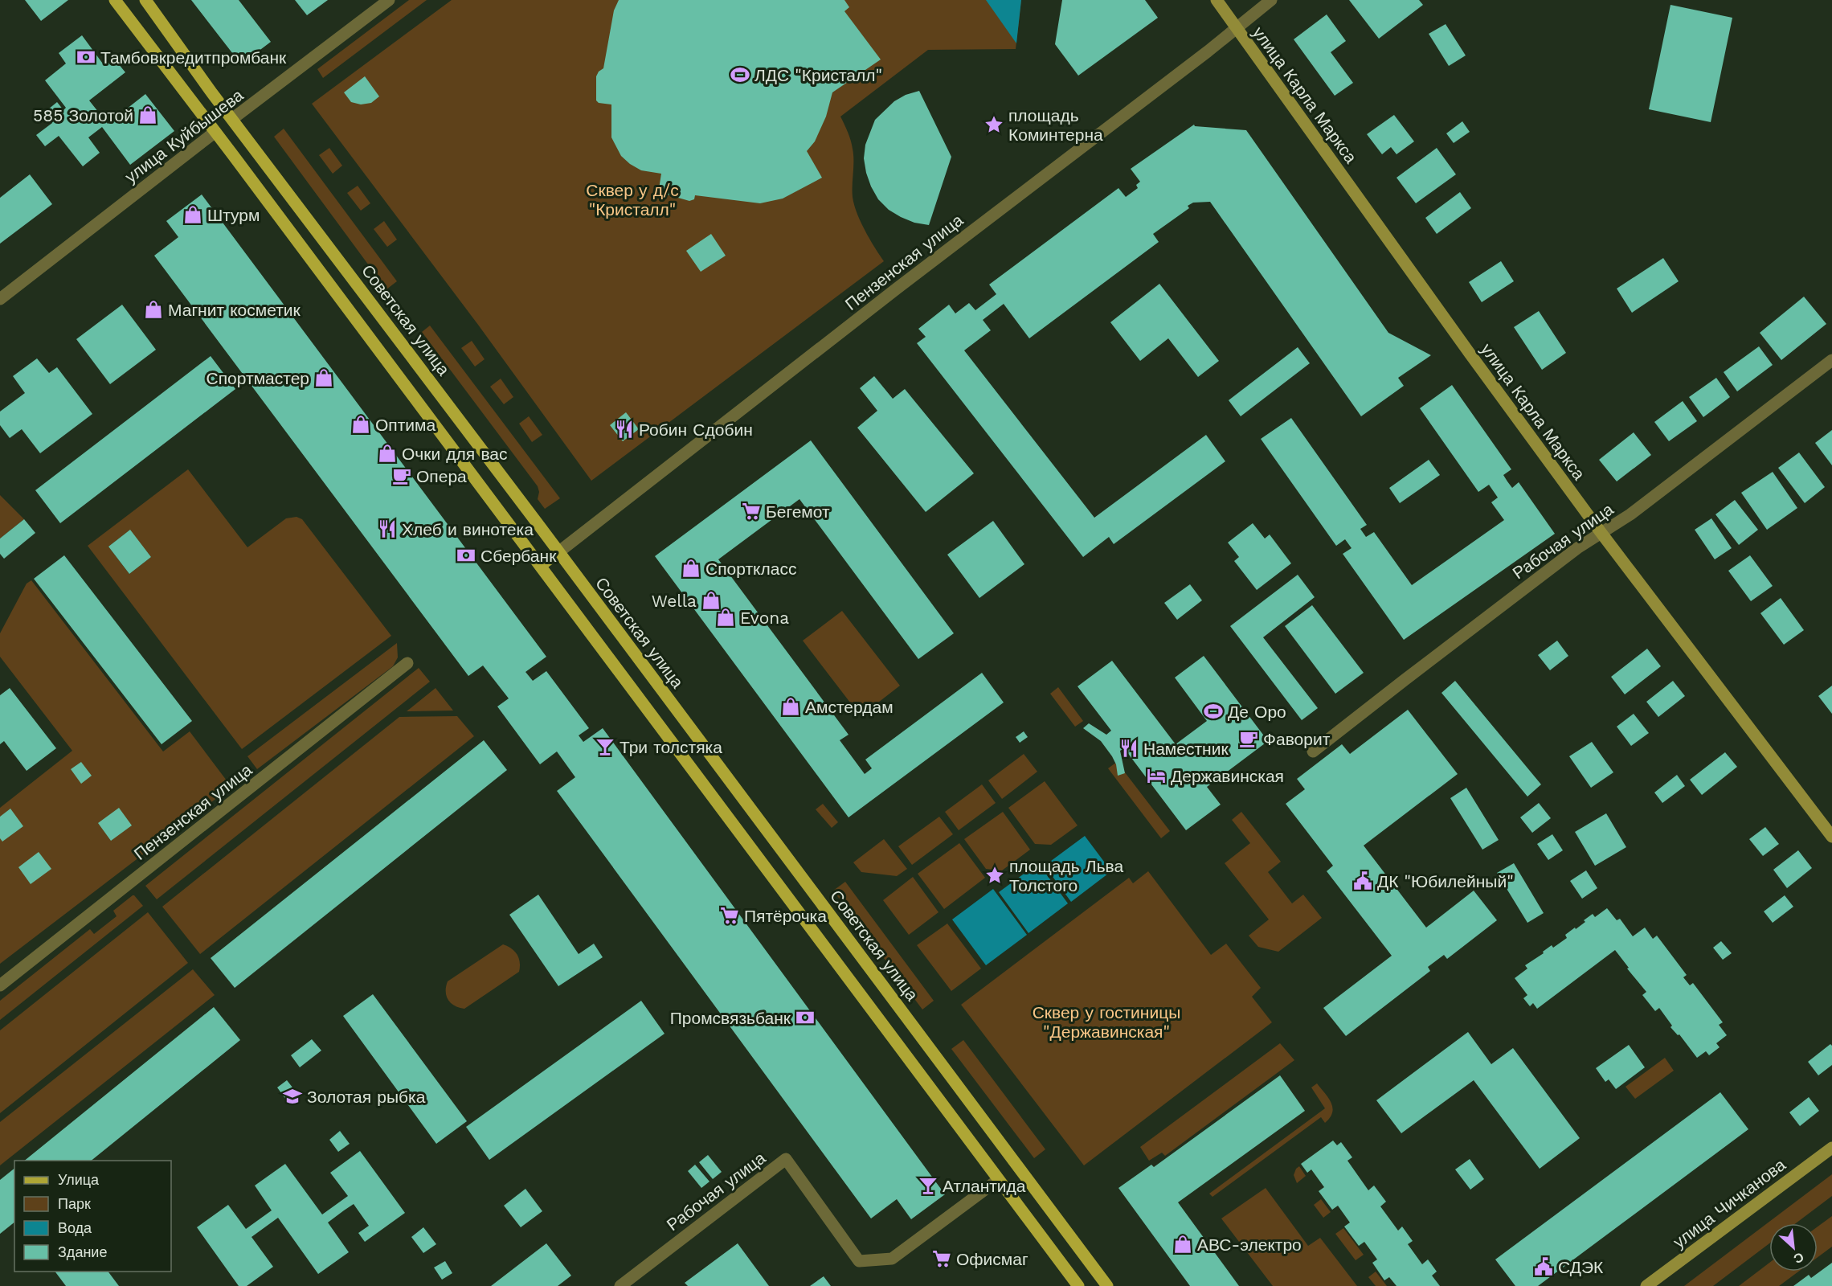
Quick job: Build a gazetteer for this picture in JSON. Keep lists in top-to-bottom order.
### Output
{
  "streets": {
    "main road": [
      "улица Карла Маркса",
      "улица Куйбышева",
      "Советская улица",
      "улица Чичканова"
    ],
    "street": ["Пензенская улица", "Рабочая улица"]
  },
  "crossings": [
    ["улица Карла Маркса", "Пензенская улица"],
    ["улица Карла Маркса", "Рабочая улица"],
    ["улица Куйбышева", "Советская улица"],
    ["Пензенская улица", "Советская улица"]
  ],
  "parks": ["Сквер у д/с \"Кристалл\"", "Сквер у гостиницы \"Державинская\""],
  "places": {
    "bank": ["Тамбовкредитпромбанк", "Сбербанк", "Промсвязьбанк"],
    "sports": ["ЛДС \"Кристалл\"", "Де Оро"],
    "shop": [
      "585 Золотой",
      "Штурм",
      "Магнит косметик",
      "Спортмастер",
      "Оптима",
      "Очки для вас",
      "Спорткласс",
      "Wella",
      "Evona",
      "Амстердам",
      "АВС-электро"
    ],
    "place": ["площадь Коминтерна", "площадь Льва Толстого"],
    "restaurant": ["Робин Сдобин", "Хлеб и винотека", "Наместник"],
    "cafe": ["Опера", "Фаворит"],
    "supermarket": ["Бегемот", "Пятёрочка", "Офисмаг"],
    "bar": ["Три толстяка", "Атлантида"],
    "hotel": ["Державинская"],
    "public building": ["ДК \"Юбилейный\"", "СДЭК"],
    "school or university": ["Золотая рыбка"]
  },
  "legend": [
    "Улица",
    "Парк",
    "Вода",
    "Здание"
  ],
  "north": "bottom right"
}
